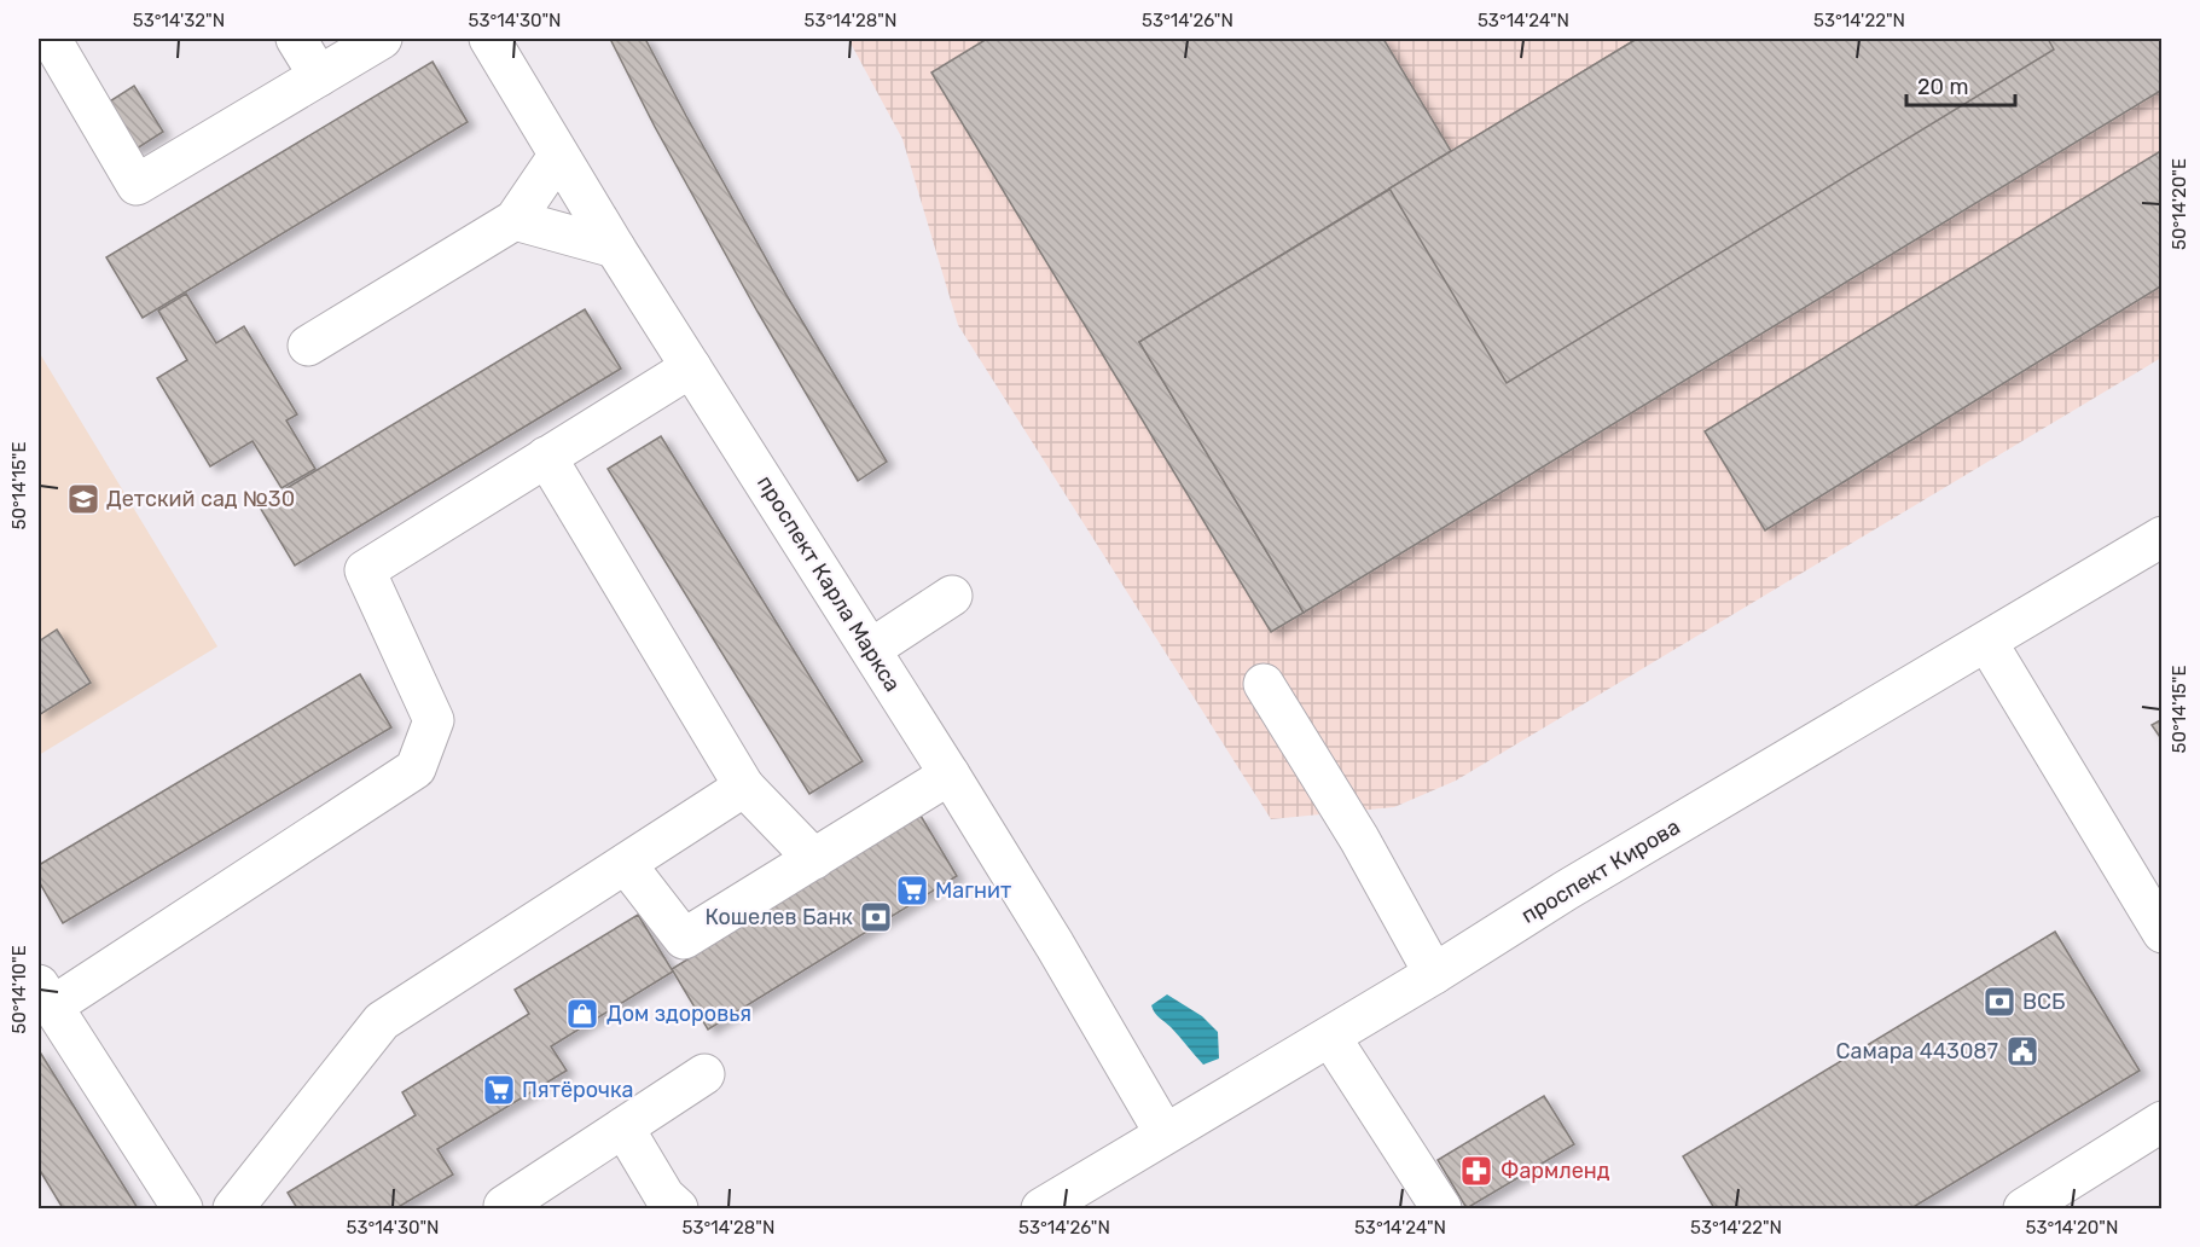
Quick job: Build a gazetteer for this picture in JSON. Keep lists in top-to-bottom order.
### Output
{
  "streets": {
    "main road": ["проспект Карла Маркса", "проспект Кирова"]
  },
  "crossings": [
    ["проспект Карла Маркса", "проспект Кирова"]
  ],
  "places": {
    "school or university": ["Детский сад №30"],
    "supermarket": ["Магнит", "Пятёрочка"],
    "bank": ["Кошелев Банк", "ВСБ"],
    "shop": ["Дом здоровья"],
    "public building": ["Самара 443087"],
    "pharmacy": ["Фармленд"]
  },
  "scale_bar": "20 m",
  "coordinates": [
    "53°14'32\"N",
    "53°14'30\"N",
    "53°14'28\"N",
    "53°14'26\"N",
    "53°14'24\"N",
    "53°14'22\"N",
    "50°14'20\"E",
    "50°14'15\"E",
    "50°14'10\"E",
    "53°14'20\"N"
  ]
}
